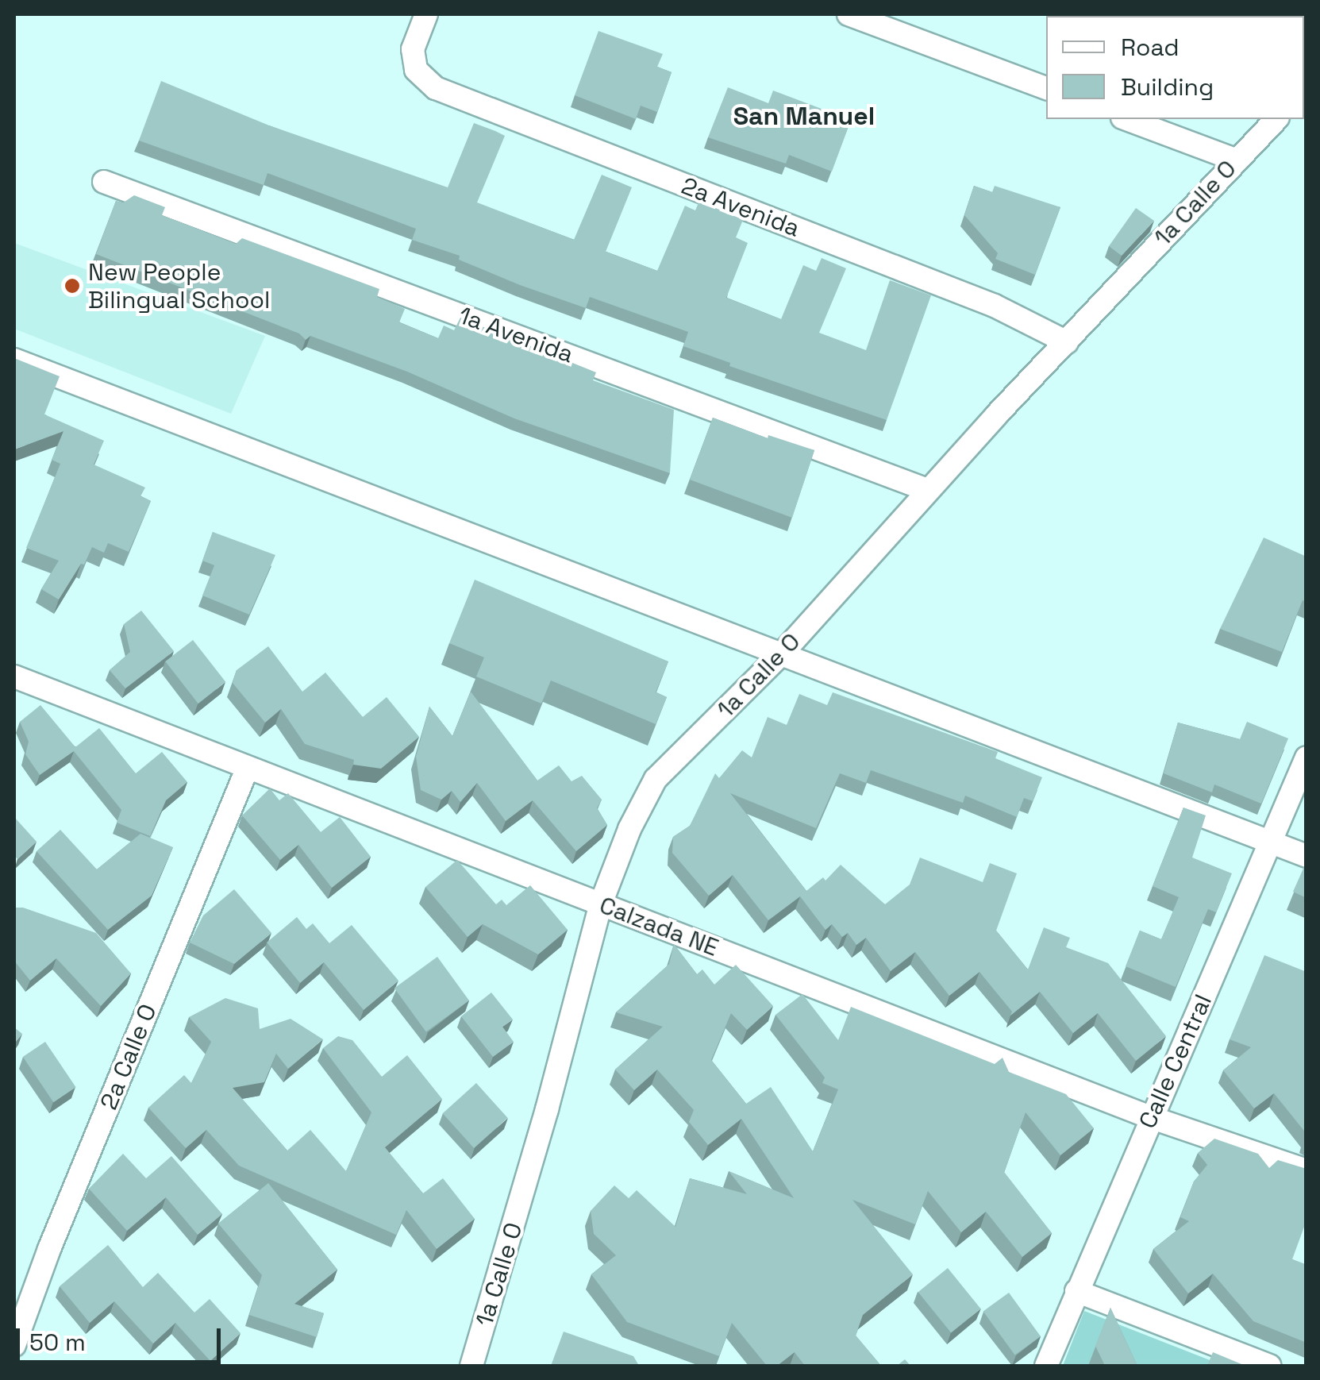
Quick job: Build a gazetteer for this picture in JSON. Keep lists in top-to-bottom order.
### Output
{
  "streets": {
    "street": [
      "1a Calle O",
      "2a Avenida",
      "1a Avenida",
      "Calzada NE",
      "2a Calle O",
      "Calle Central"
    ]
  },
  "crossings": [
    ["1a Calle O", "2a Avenida"],
    ["1a Calle O", "1a Avenida"],
    ["1a Calle O", "Calzada NE"],
    ["Calzada NE", "2a Calle O"],
    ["Calzada NE", "Calle Central"]
  ],
  "districts": ["San Manuel"],
  "places": ["New People Bilingual School"],
  "legend": ["Road", "Building"],
  "scale_bar": "50 m"
}
